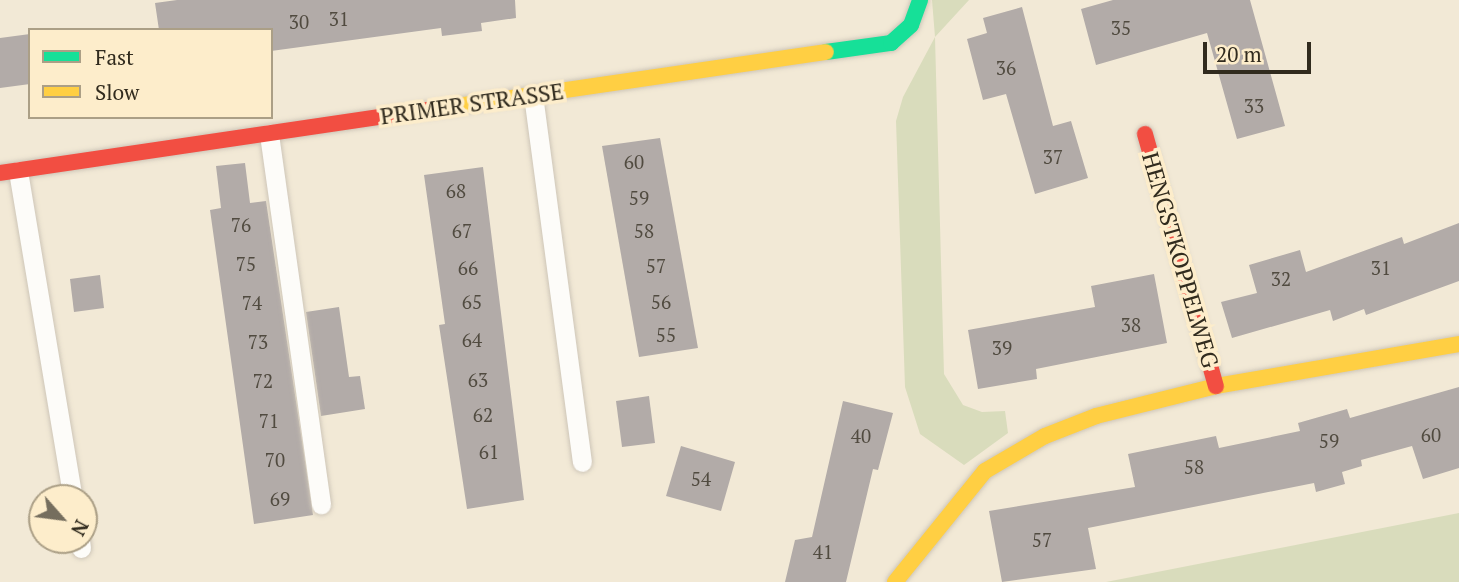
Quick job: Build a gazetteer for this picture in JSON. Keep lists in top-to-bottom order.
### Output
{
  "streets": {
    "street": ["PRIMER STRASSE", "HENGSTKOPPELWEG"]
  },
  "house_numbers": [
    "31",
    "30",
    "35",
    "36",
    "33",
    "37",
    "60",
    "68",
    "59",
    "76",
    "67",
    "58",
    "75",
    "57",
    "66",
    "31",
    "32",
    "65",
    "56",
    "74",
    "38",
    "55",
    "64",
    "73",
    "39",
    "63",
    "72",
    "62",
    "71",
    "60",
    "40",
    "59",
    "61",
    "70",
    "58",
    "54",
    "69",
    "57",
    "41"
  ],
  "legend": ["Fast", "Slow"],
  "scale_bar": "20 m",
  "north": "bottom right"
}
